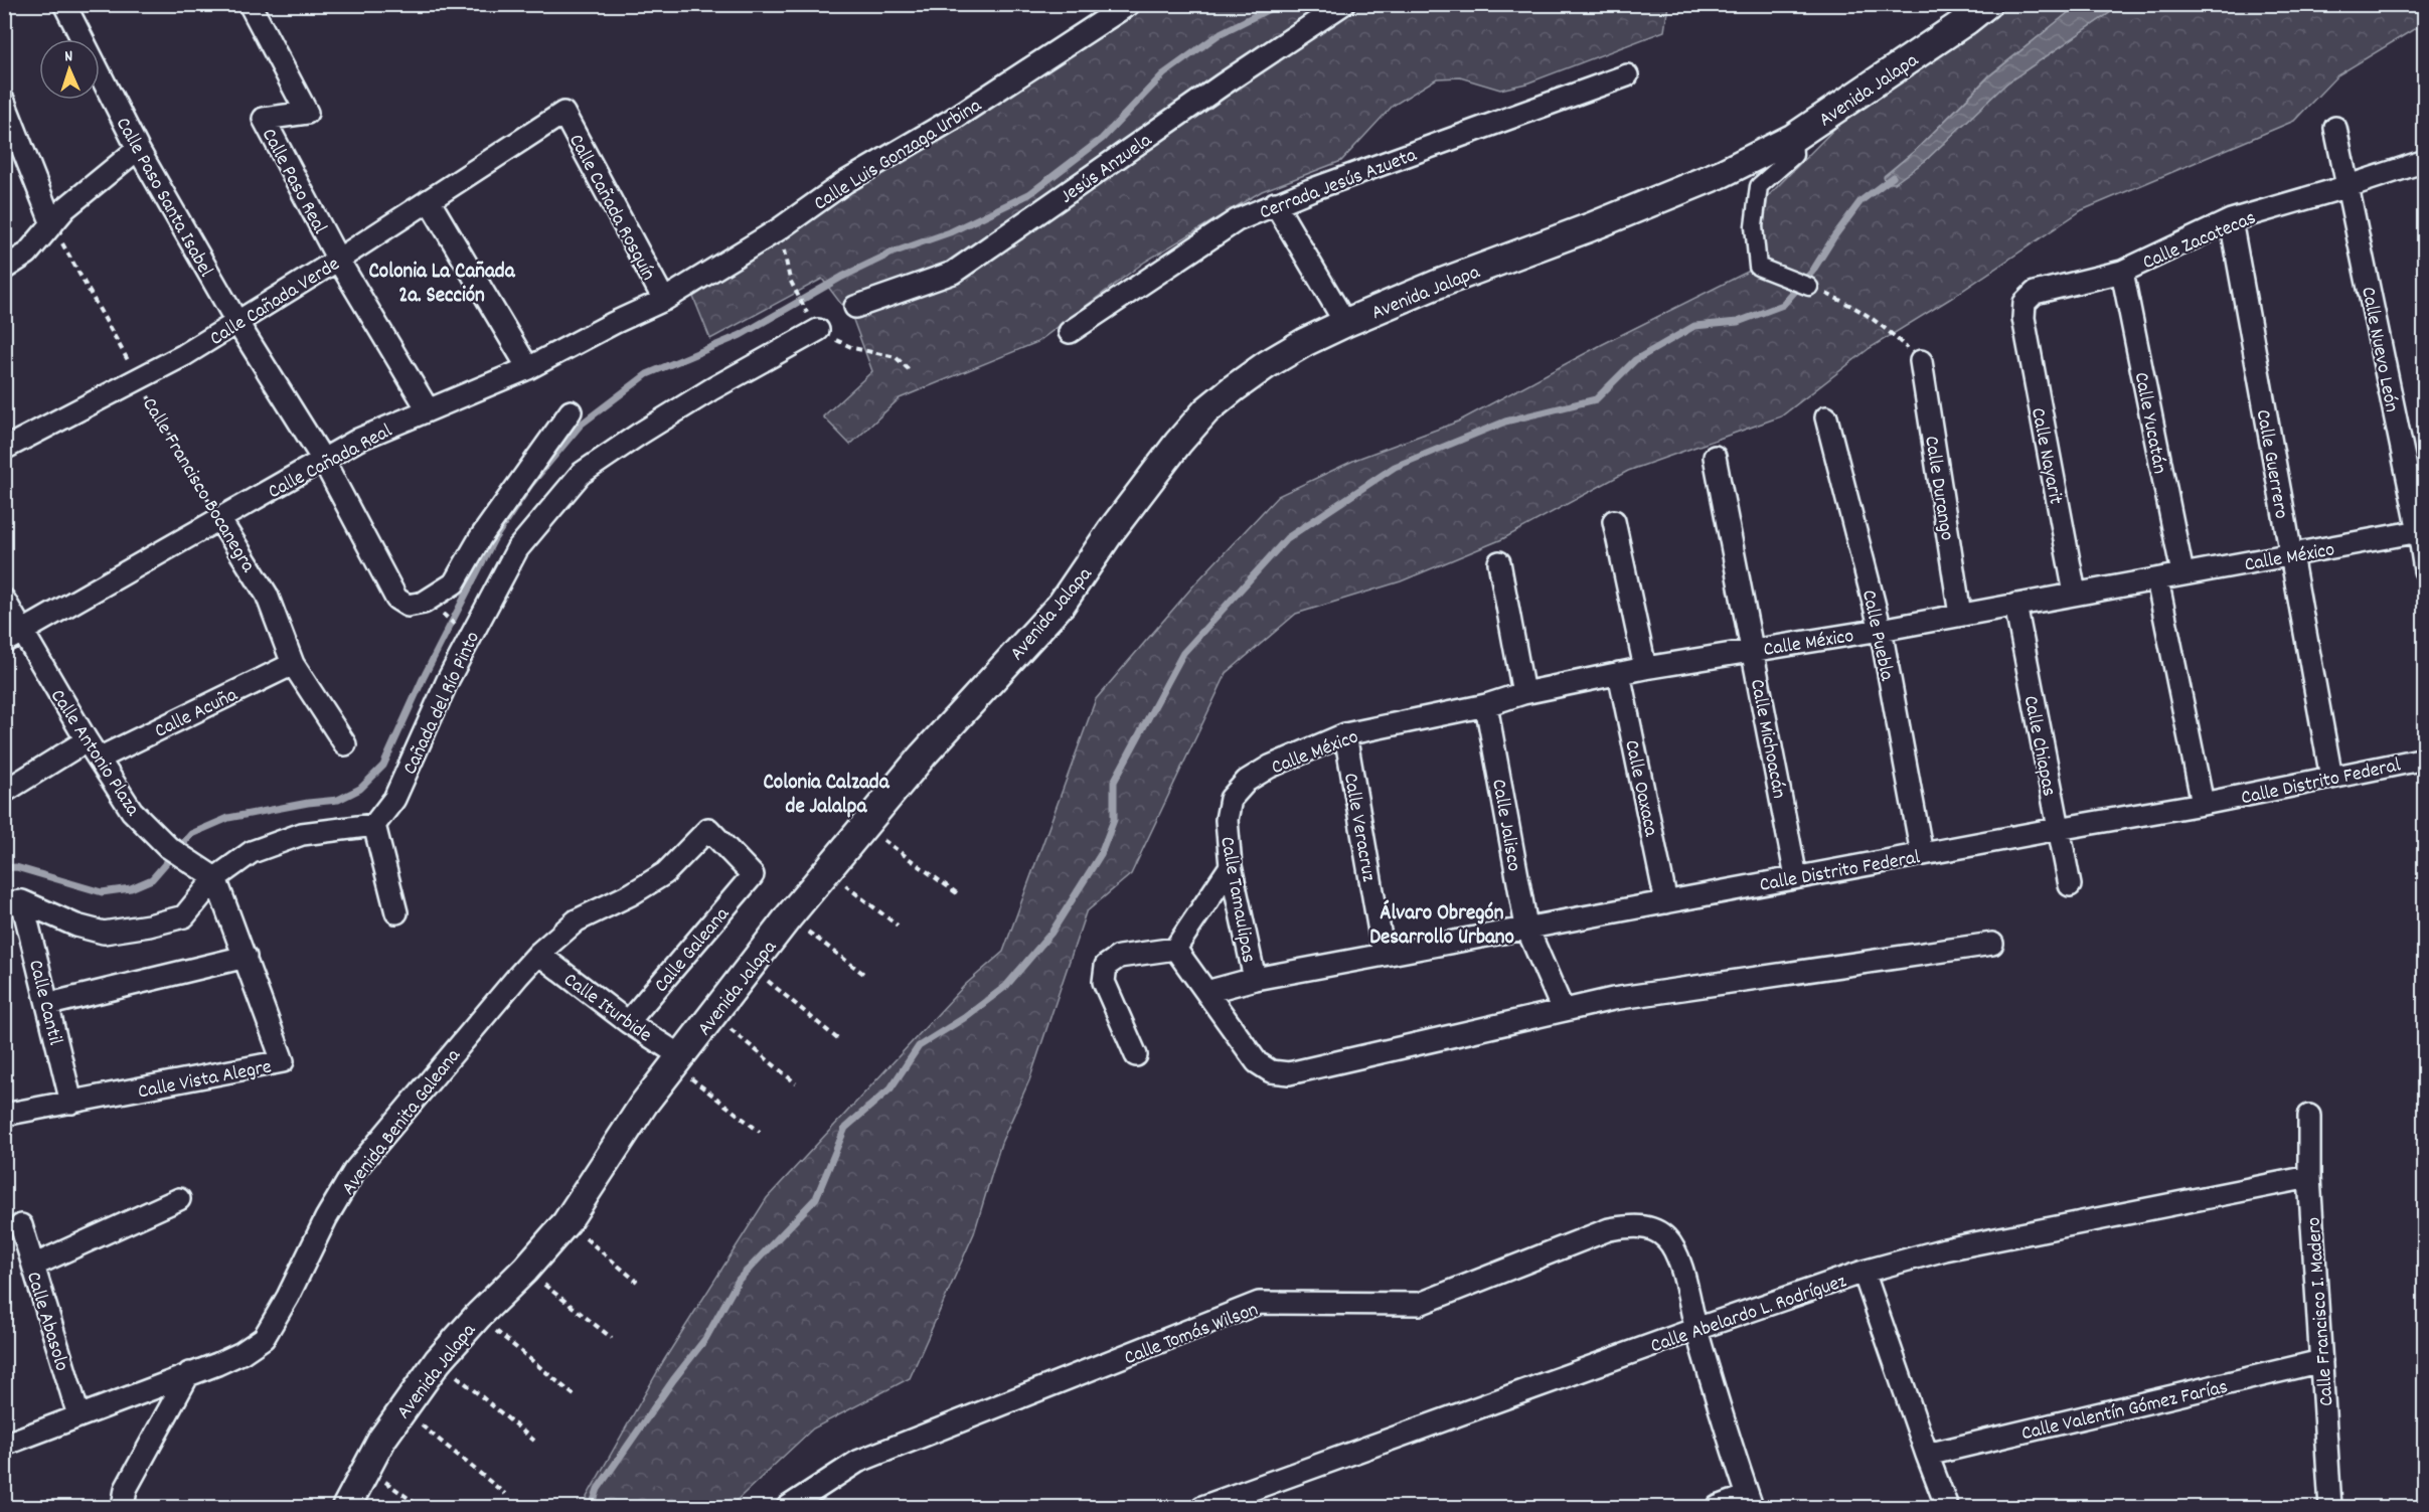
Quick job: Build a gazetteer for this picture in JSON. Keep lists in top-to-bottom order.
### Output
{
  "streets": {
    "street": [
      "Avenida Jalapa",
      "Calle Luis Gonzaga Urbina",
      "Jesús Anzuela",
      "Calle Paso Real",
      "Cerrada Jesús Azueta",
      "Calle Paso Santa Isabel",
      "Calle Cañada Rosquín",
      "Calle Zacatecas",
      "Calle Cañada Verde",
      "Calle Nuevo León",
      "Calle Yucatán",
      "Calle Nayarit",
      "Calle Cañada Real",
      "Calle Guerrero",
      "Calle Francisco Bocanegra",
      "Calle Durango",
      "Calle México",
      "Calle Puebla",
      "Cañada del Río Pinto",
      "Calle Acuña",
      "Calle Michoacán",
      "Calle Chiapas",
      "Calle Antonio Plaza",
      "Calle Distrito Federal",
      "Calle Oaxaca",
      "Calle Jalisco",
      "Calle Veracruz",
      "Calle Tamaulipas",
      "Calle Galeana",
      "Calle Cantil",
      "Calle Iturbide",
      "Calle Vista Alegre",
      "Avenida Benita Galeana",
      "Calle Abelardo L. Rodríguez",
      "Calle Francisco I. Madero",
      "Calle Abasolo",
      "Calle Tomás Wilson",
      "Calle Valentín Gómez Farías"
    ]
  },
  "crossings": [
    ["Avenida Jalapa", "Calle Iturbide"],
    ["Calle Luis Gonzaga Urbina", "Calle Cañada Rosquín"],
    ["Calle Luis Gonzaga Urbina", "Calle Cañada Real"],
    ["Calle Paso Real", "Calle Cañada Verde"],
    ["Calle Paso Santa Isabel", "Calle Cañada Verde"],
    ["Calle Paso Santa Isabel", "Calle Cañada Real"],
    ["Calle Cañada Rosquín", "Calle Cañada Verde"],
    ["Calle Cañada Rosquín", "Calle Cañada Real"],
    ["Calle Zacatecas", "Calle Nuevo León"],
    ["Calle Zacatecas", "Calle Yucatán"],
    ["Calle Zacatecas", "Calle Nayarit"],
    ["Calle Zacatecas", "Calle Guerrero"],
    ["Calle Cañada Verde", "Calle Francisco Bocanegra"],
    ["Calle Nuevo León", "Calle México"],
    ["Calle Yucatán", "Calle México"],
    ["Calle Nayarit", "Calle México"],
    ["Calle Cañada Real", "Calle Francisco Bocanegra"],
    ["Calle Cañada Real", "Calle Antonio Plaza"],
    ["Calle Guerrero", "Calle México"],
    ["Calle Guerrero", "Calle Distrito Federal"],
    ["Calle Francisco Bocanegra", "Calle Acuña"],
    ["Calle Durango", "Calle México"],
    ["Calle México", "Calle Puebla"],
    ["Calle México", "Calle Michoacán"],
    ["Calle México", "Calle Chiapas"],
    ["Calle México", "Calle Oaxaca"],
    ["Calle México", "Calle Jalisco"],
    ["Calle México", "Calle Veracruz"],
    ["Calle México", "Calle Tamaulipas"],
    ["Calle Puebla", "Calle Distrito Federal"],
    ["Calle Acuña", "Calle Antonio Plaza"],
    ["Calle Michoacán", "Calle Distrito Federal"],
    ["Calle Chiapas", "Calle Distrito Federal"],
    ["Calle Antonio Plaza", "Calle Vista Alegre"],
    ["Calle Distrito Federal", "Calle Oaxaca"],
    ["Calle Distrito Federal", "Calle Jalisco"],
    ["Calle Distrito Federal", "Calle Veracruz"],
    ["Calle Distrito Federal", "Calle Tamaulipas"],
    ["Calle Galeana", "Calle Iturbide"],
    ["Calle Galeana", "Avenida Benita Galeana"],
    ["Calle Cantil", "Calle Vista Alegre"],
    ["Calle Iturbide", "Avenida Benita Galeana"],
    ["Avenida Benita Galeana", "Calle Abasolo"],
    ["Calle Abelardo L. Rodríguez", "Calle Francisco I. Madero"],
    ["Calle Abelardo L. Rodríguez", "Calle Tomás Wilson"],
    ["Calle Francisco I. Madero", "Calle Valentín Gómez Farías"]
  ],
  "districts": ["Colonia La Cañada 2a. Sección", "Colonia Calzada de Jalalpa", "Álvaro Obregón Desarrollo Urbano"],
  "north": "top"
}
